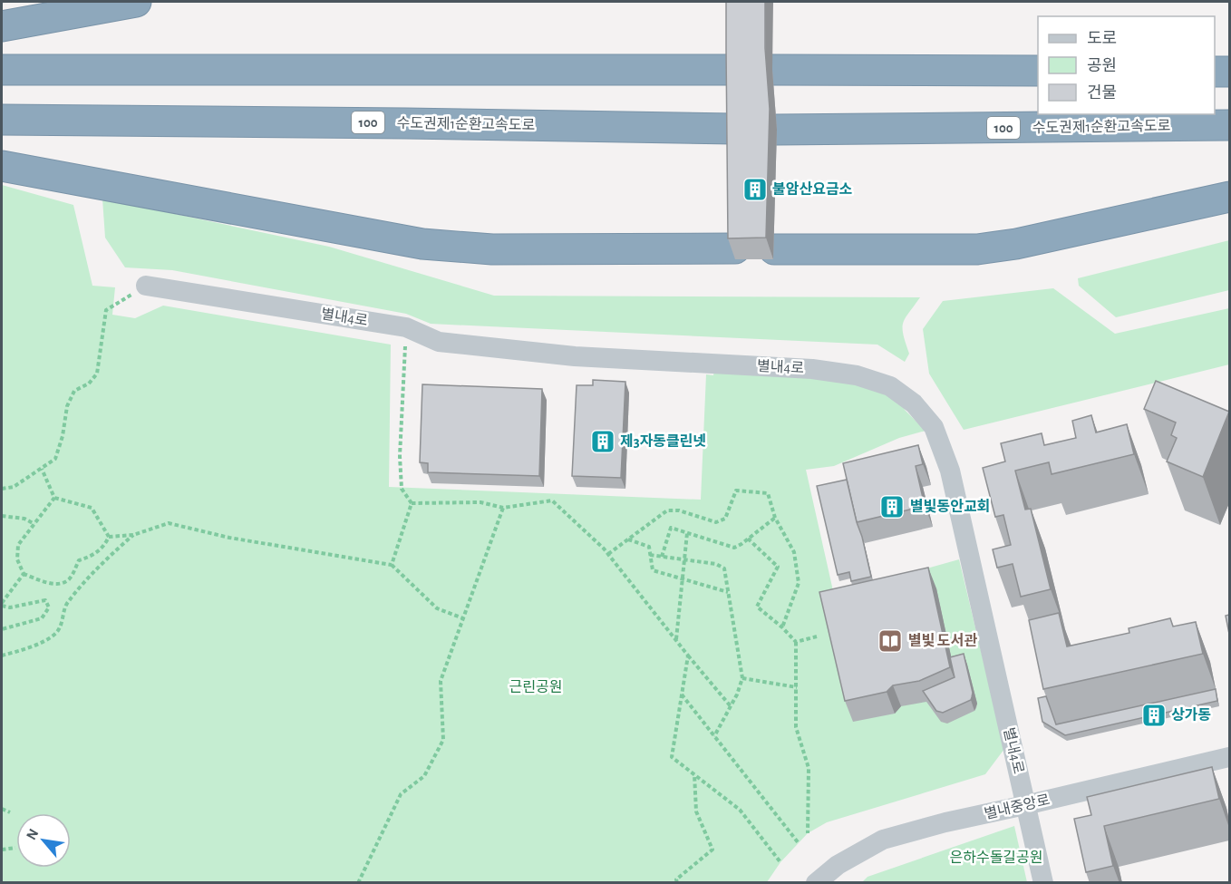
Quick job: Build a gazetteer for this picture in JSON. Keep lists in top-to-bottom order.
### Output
{
  "streets": {
    "highway": ["100", "수도권제1순환고속도로"],
    "street": ["별내4로", "별내중앙로"]
  },
  "crossings": [
    ["별내4로", "별내중앙로"]
  ],
  "parks": ["근린공원", "은하수돌길공원"],
  "places": {
    "building": [
      "불암산요금소",
      "제3자동클린넷",
      "별빛동안교회",
      "상가동"
    ],
    "library": ["별빛 도서관"]
  },
  "legend": ["도로", "공원", "건물"],
  "north": "top left"
}
